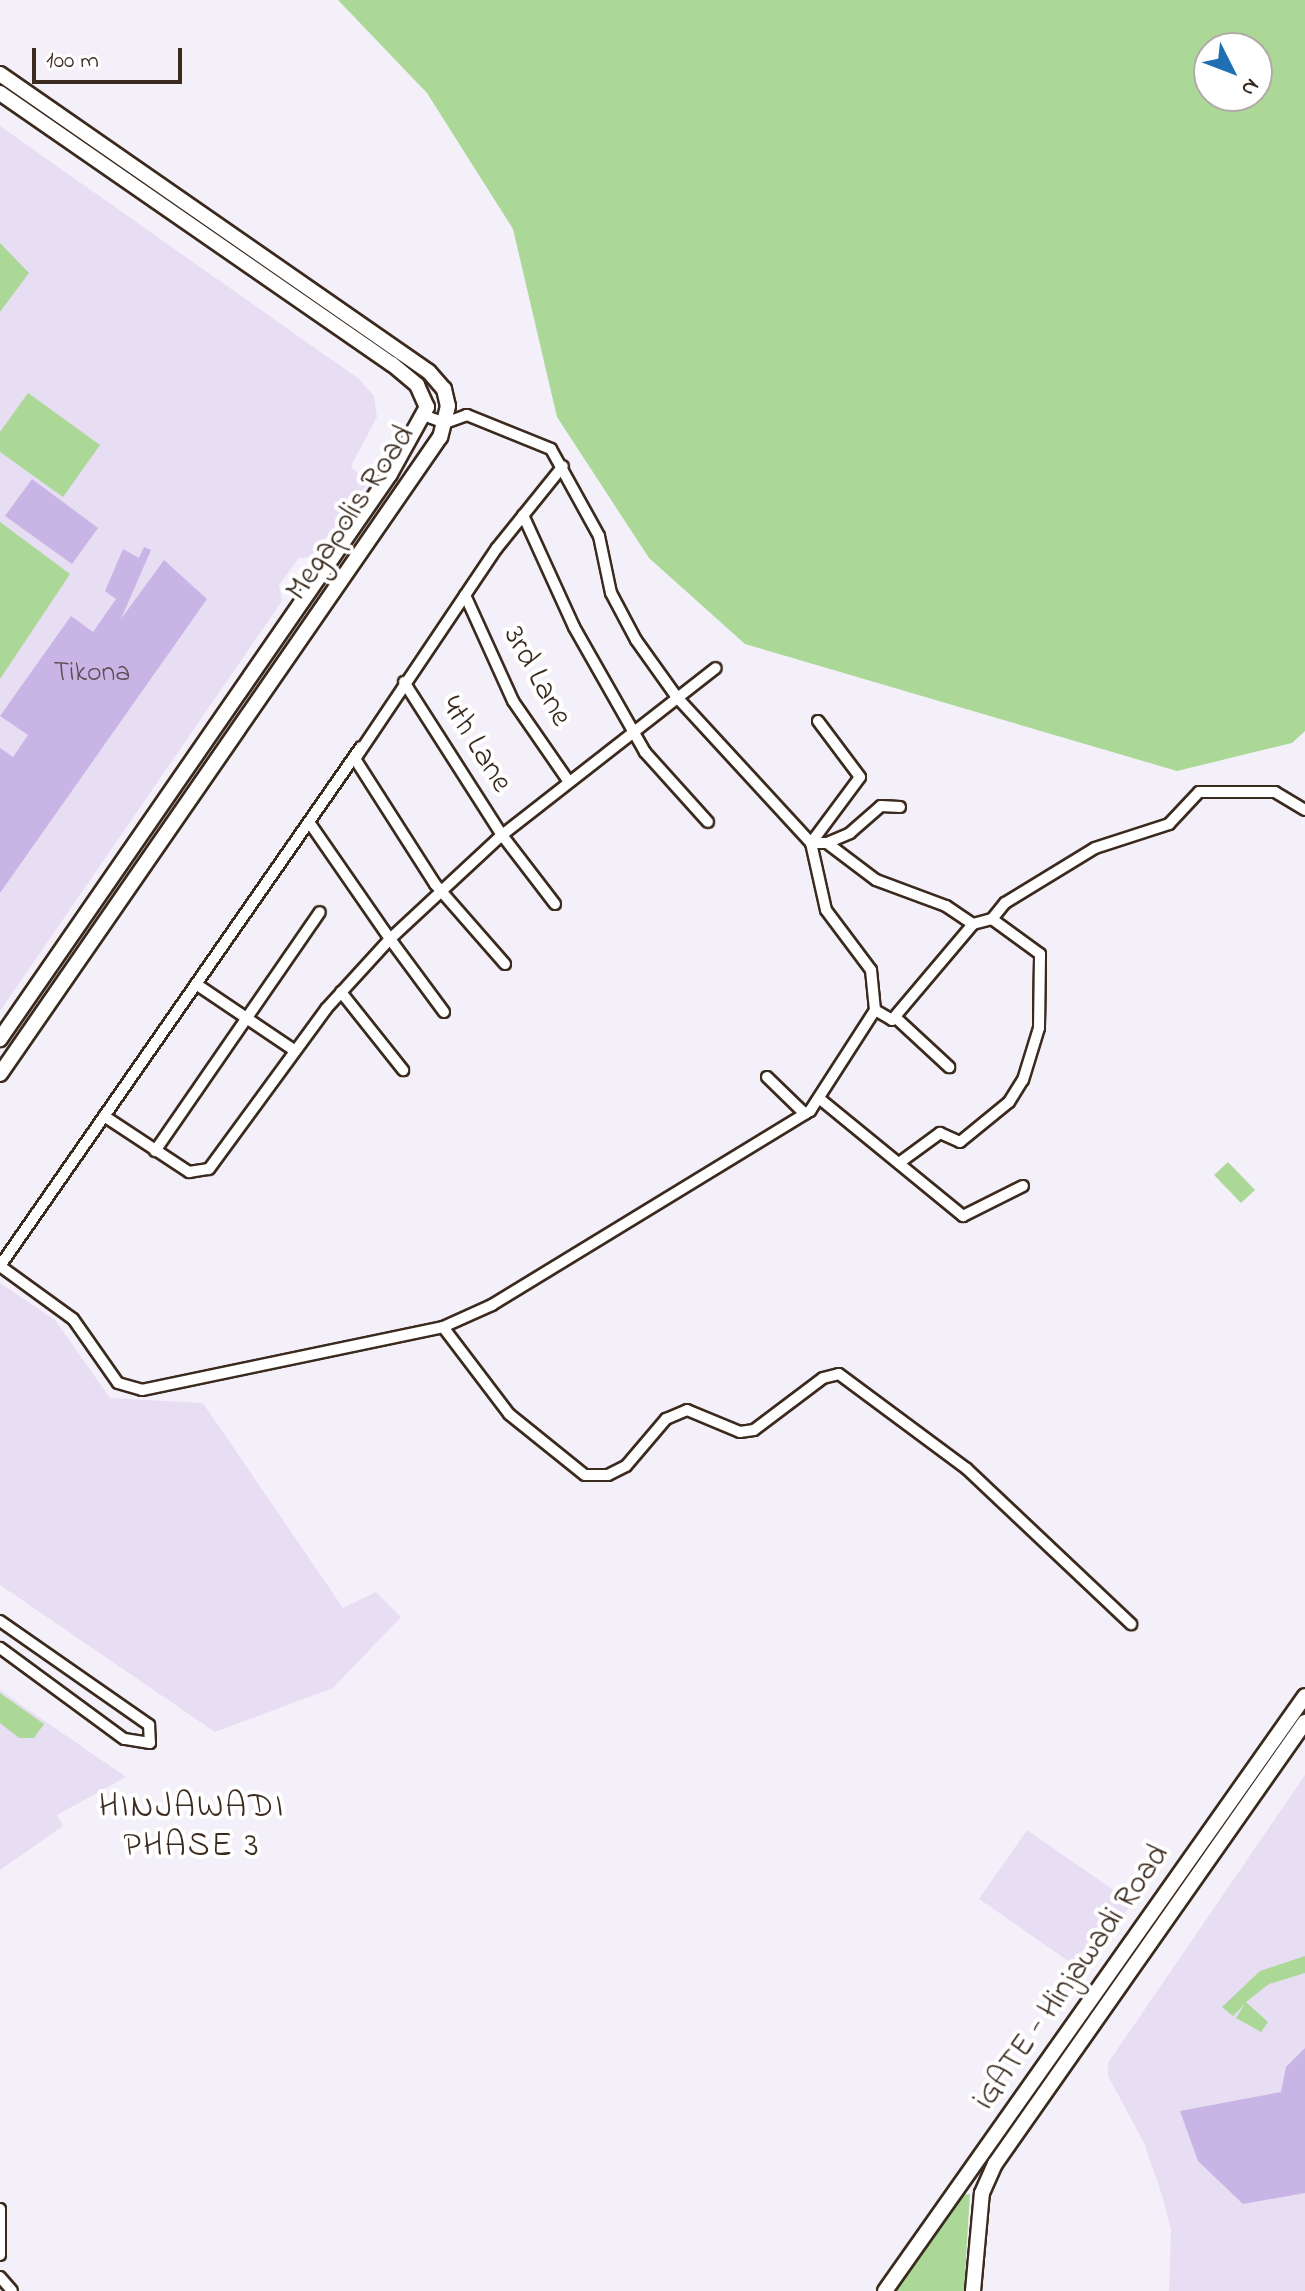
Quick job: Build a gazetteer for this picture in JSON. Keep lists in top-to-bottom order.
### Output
{
  "streets": {
    "street": [
      "Megapolis Road",
      "3rd Lane",
      "4th Lane",
      "iGATE - Hinjawadi Road"
    ]
  },
  "districts": ["HINJAWADI PHASE 3"],
  "house_numbers": ["Tikona"],
  "scale_bar": "100 m",
  "north": "bottom right"
}
